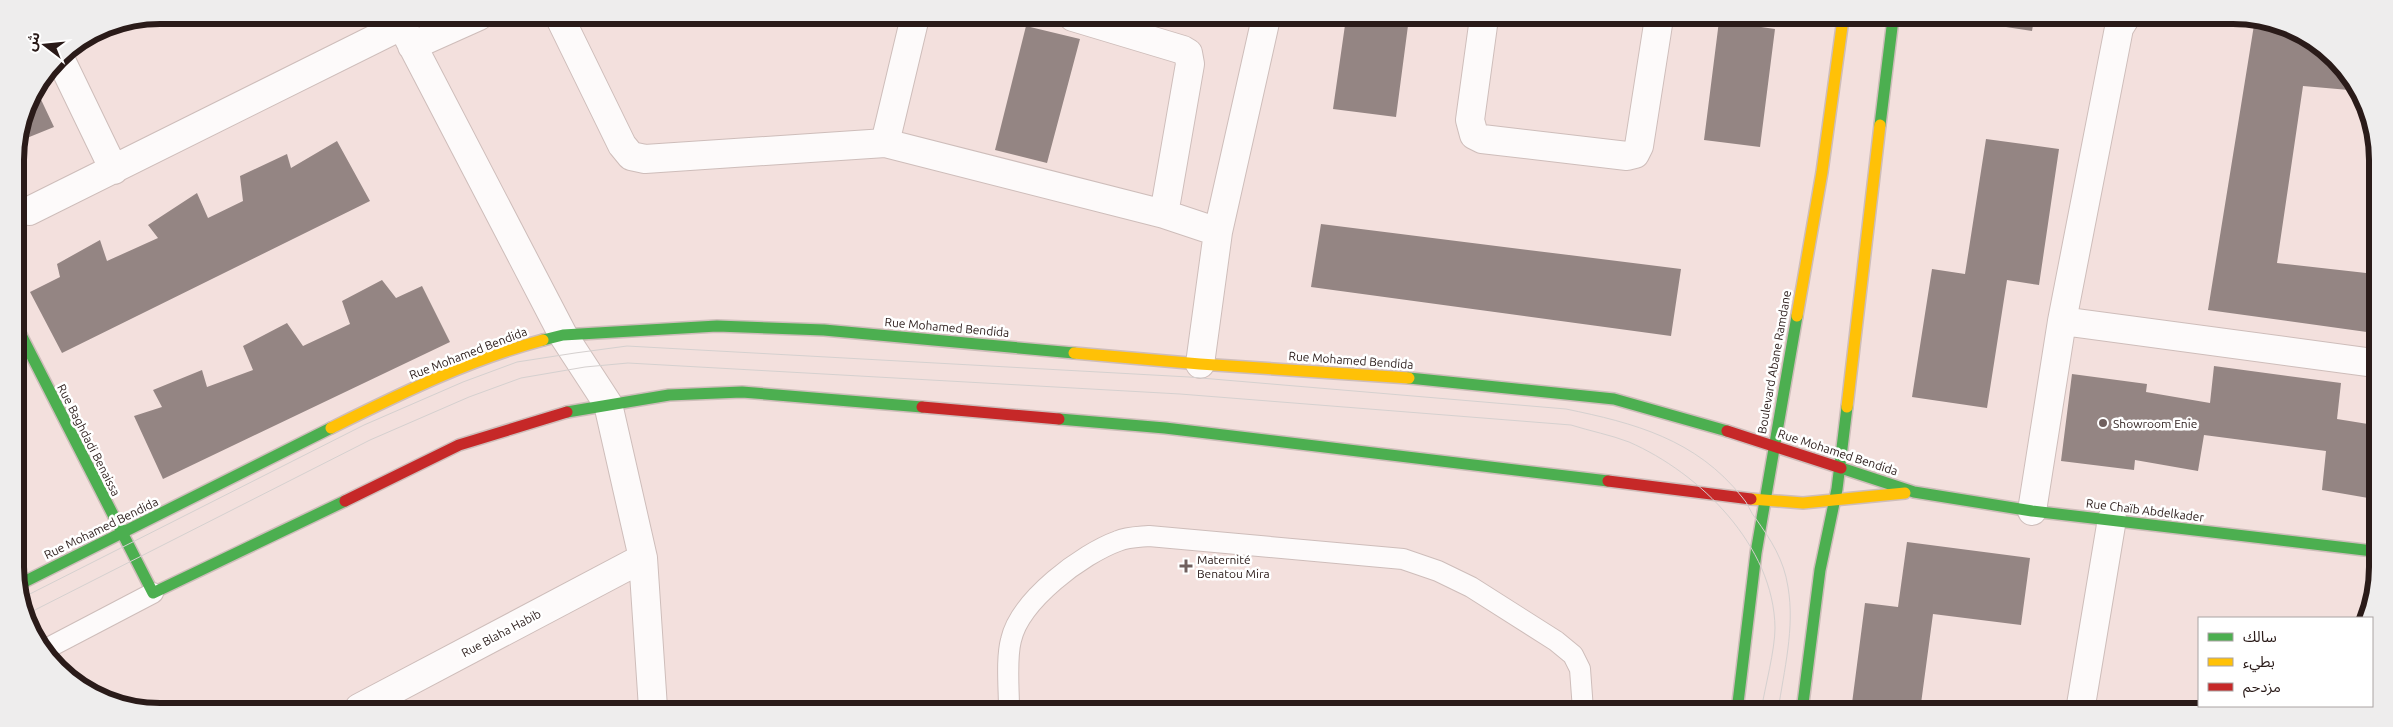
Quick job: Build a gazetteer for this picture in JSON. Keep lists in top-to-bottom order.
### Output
{
  "streets": {
    "street": [
      "Rue Mohamed Bendida",
      "Boulevard Abane Ramdane",
      "Rue Baghdadi Benaissa",
      "Rue Chaïb Abdelkader",
      "Rue Blaha Habib"
    ]
  },
  "crossings": [
    ["Rue Mohamed Bendida", "Boulevard Abane Ramdane"],
    ["Rue Mohamed Bendida", "Rue Baghdadi Benaissa"],
    ["Rue Mohamed Bendida", "Rue Chaïb Abdelkader"]
  ],
  "places": {
    "other": ["Showroom Enie"],
    "health": ["Maternité Benatou Mira"]
  },
  "legend": ["سالك", "بطيء", "مزدحم"],
  "north": "left"
}
